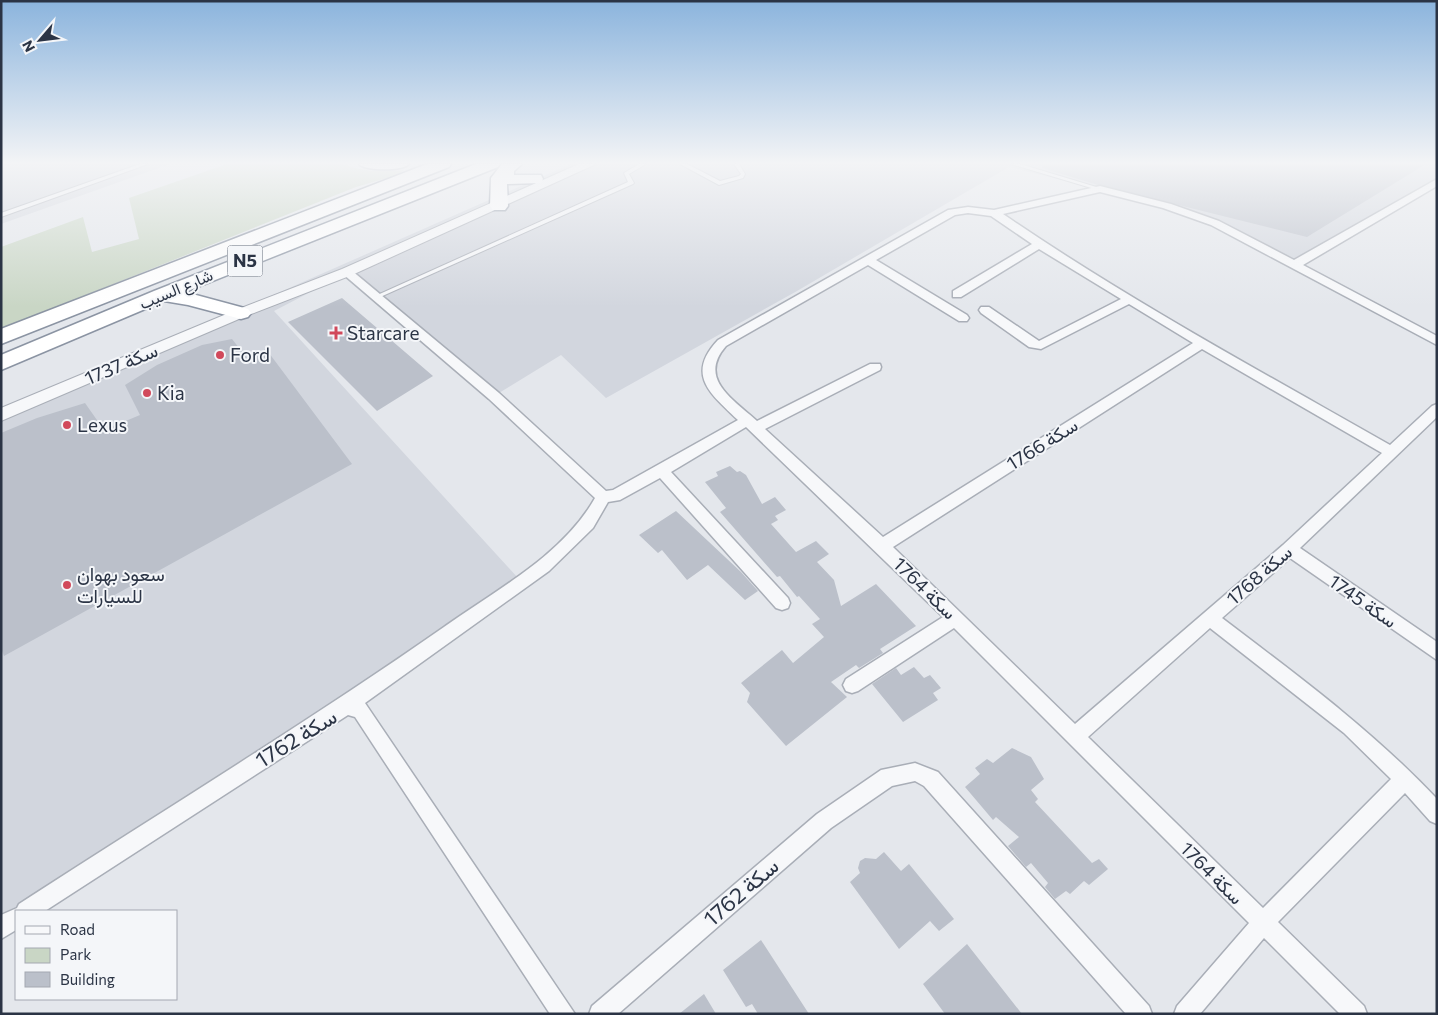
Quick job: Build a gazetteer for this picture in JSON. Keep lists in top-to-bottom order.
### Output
{
  "streets": {
    "highway": ["N5", "شارع السيب"],
    "street": [
      "سكة 1737",
      "سكة 1766",
      "سكة 1768",
      "سكة 1764",
      "سكة 1745",
      "سكة 1762"
    ]
  },
  "crossings": [
    ["سكة 1766", "سكة 1764"],
    ["سكة 1768", "سكة 1764"],
    ["سكة 1768", "سكة 1745"]
  ],
  "places": {
    "health": ["Starcare"],
    "other": [
      "Ford",
      "Kia",
      "Lexus",
      "سعود بهوان للسيارات"
    ]
  },
  "legend": ["Road", "Park", "Building"],
  "north": "bottom left"
}
